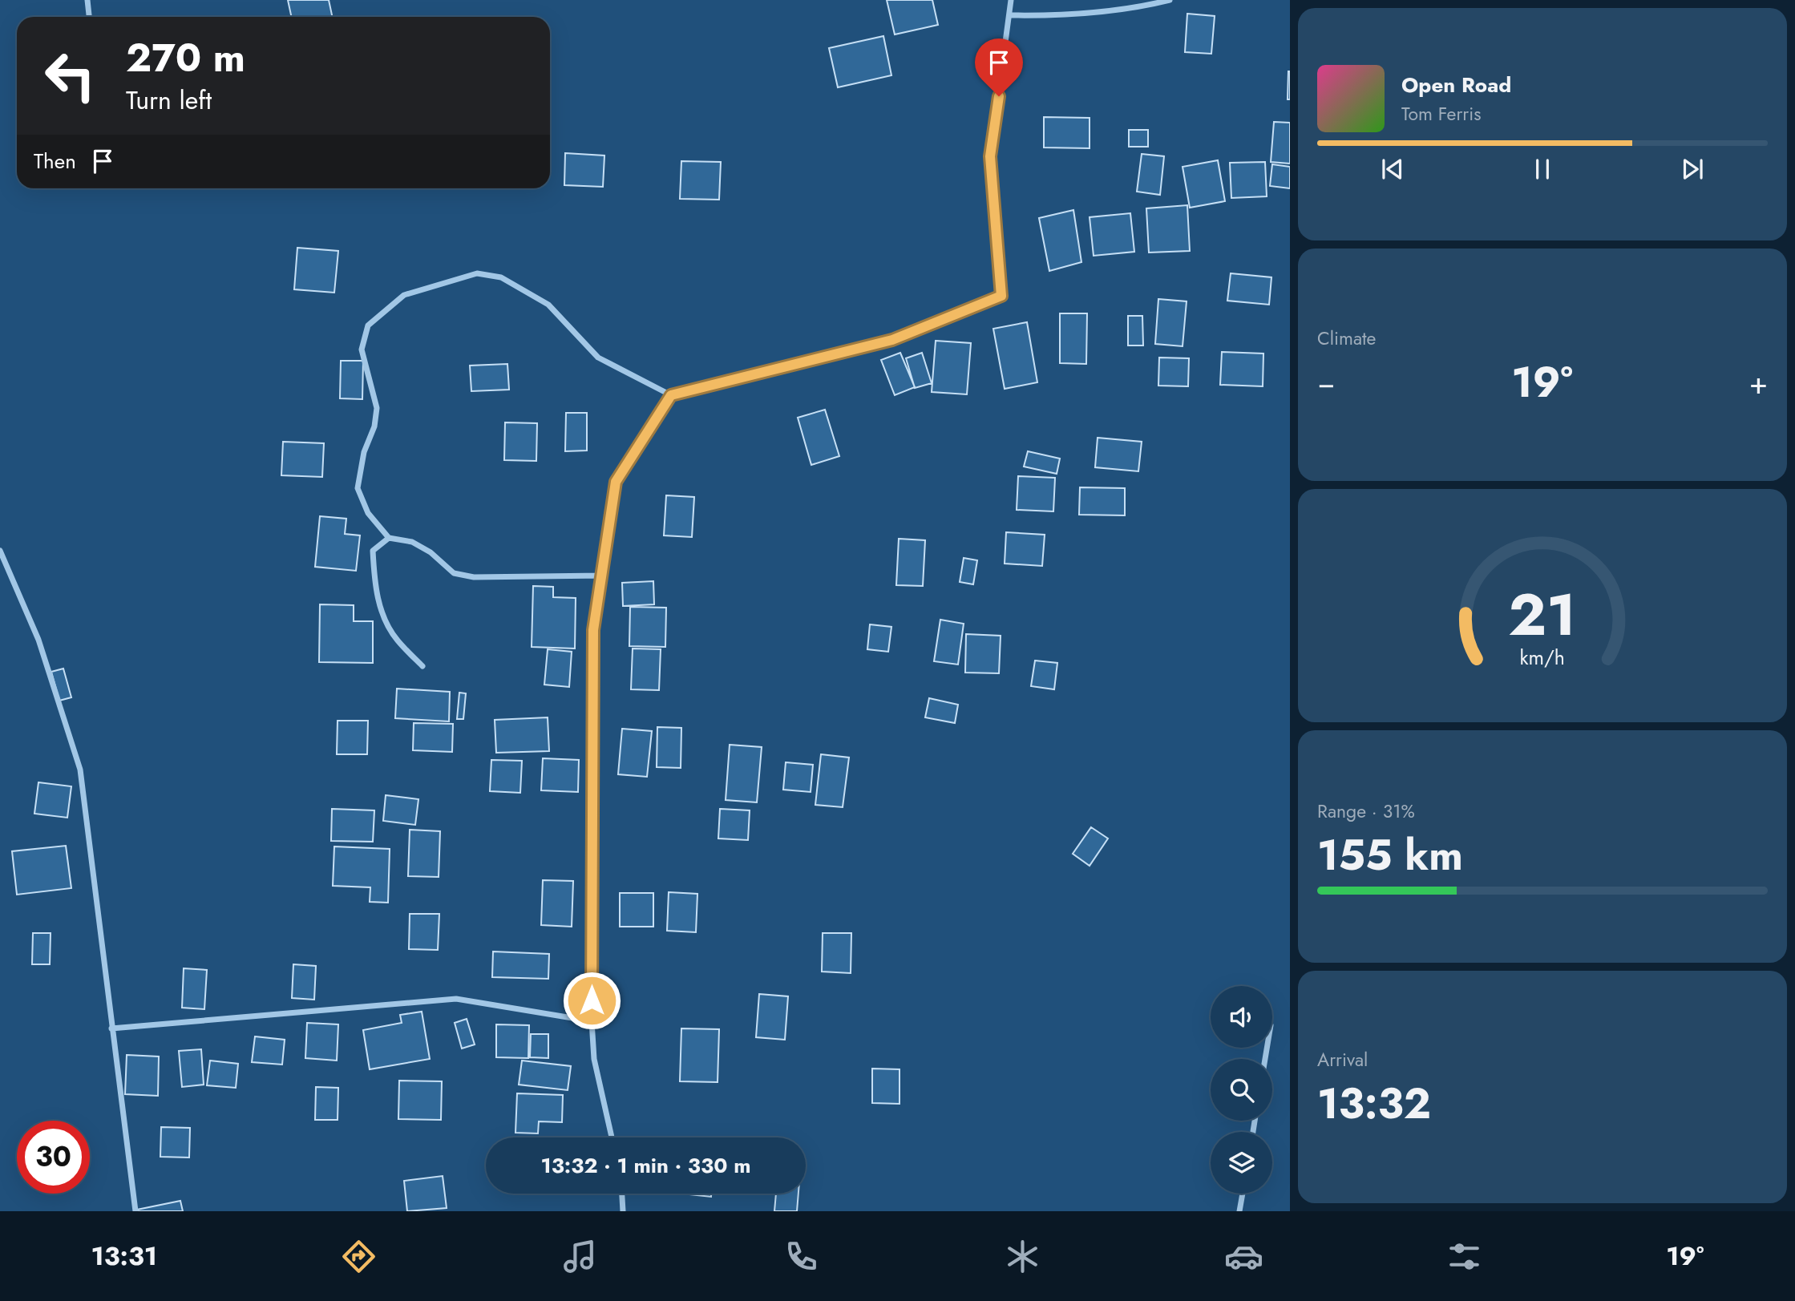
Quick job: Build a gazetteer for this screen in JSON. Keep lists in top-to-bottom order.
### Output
{
  "page": {
    "turn": ["270 m", "Turn left"],
    "song": ["Open Road", "Tom Ferris"],
    "then": "Then",
    "tile": [
      "Climate",
      ["Range · 31%", "155 km"],
      ["Arrival", "13:32"]
    ],
    "heat": ["−", "19°", "+"],
    "limit": "30",
    "trip": "13:32 · 1 min · 330 m",
    "tabs": ["13:31", "19°"],
    "gauge": ["21", "km/h"]
  }
}
